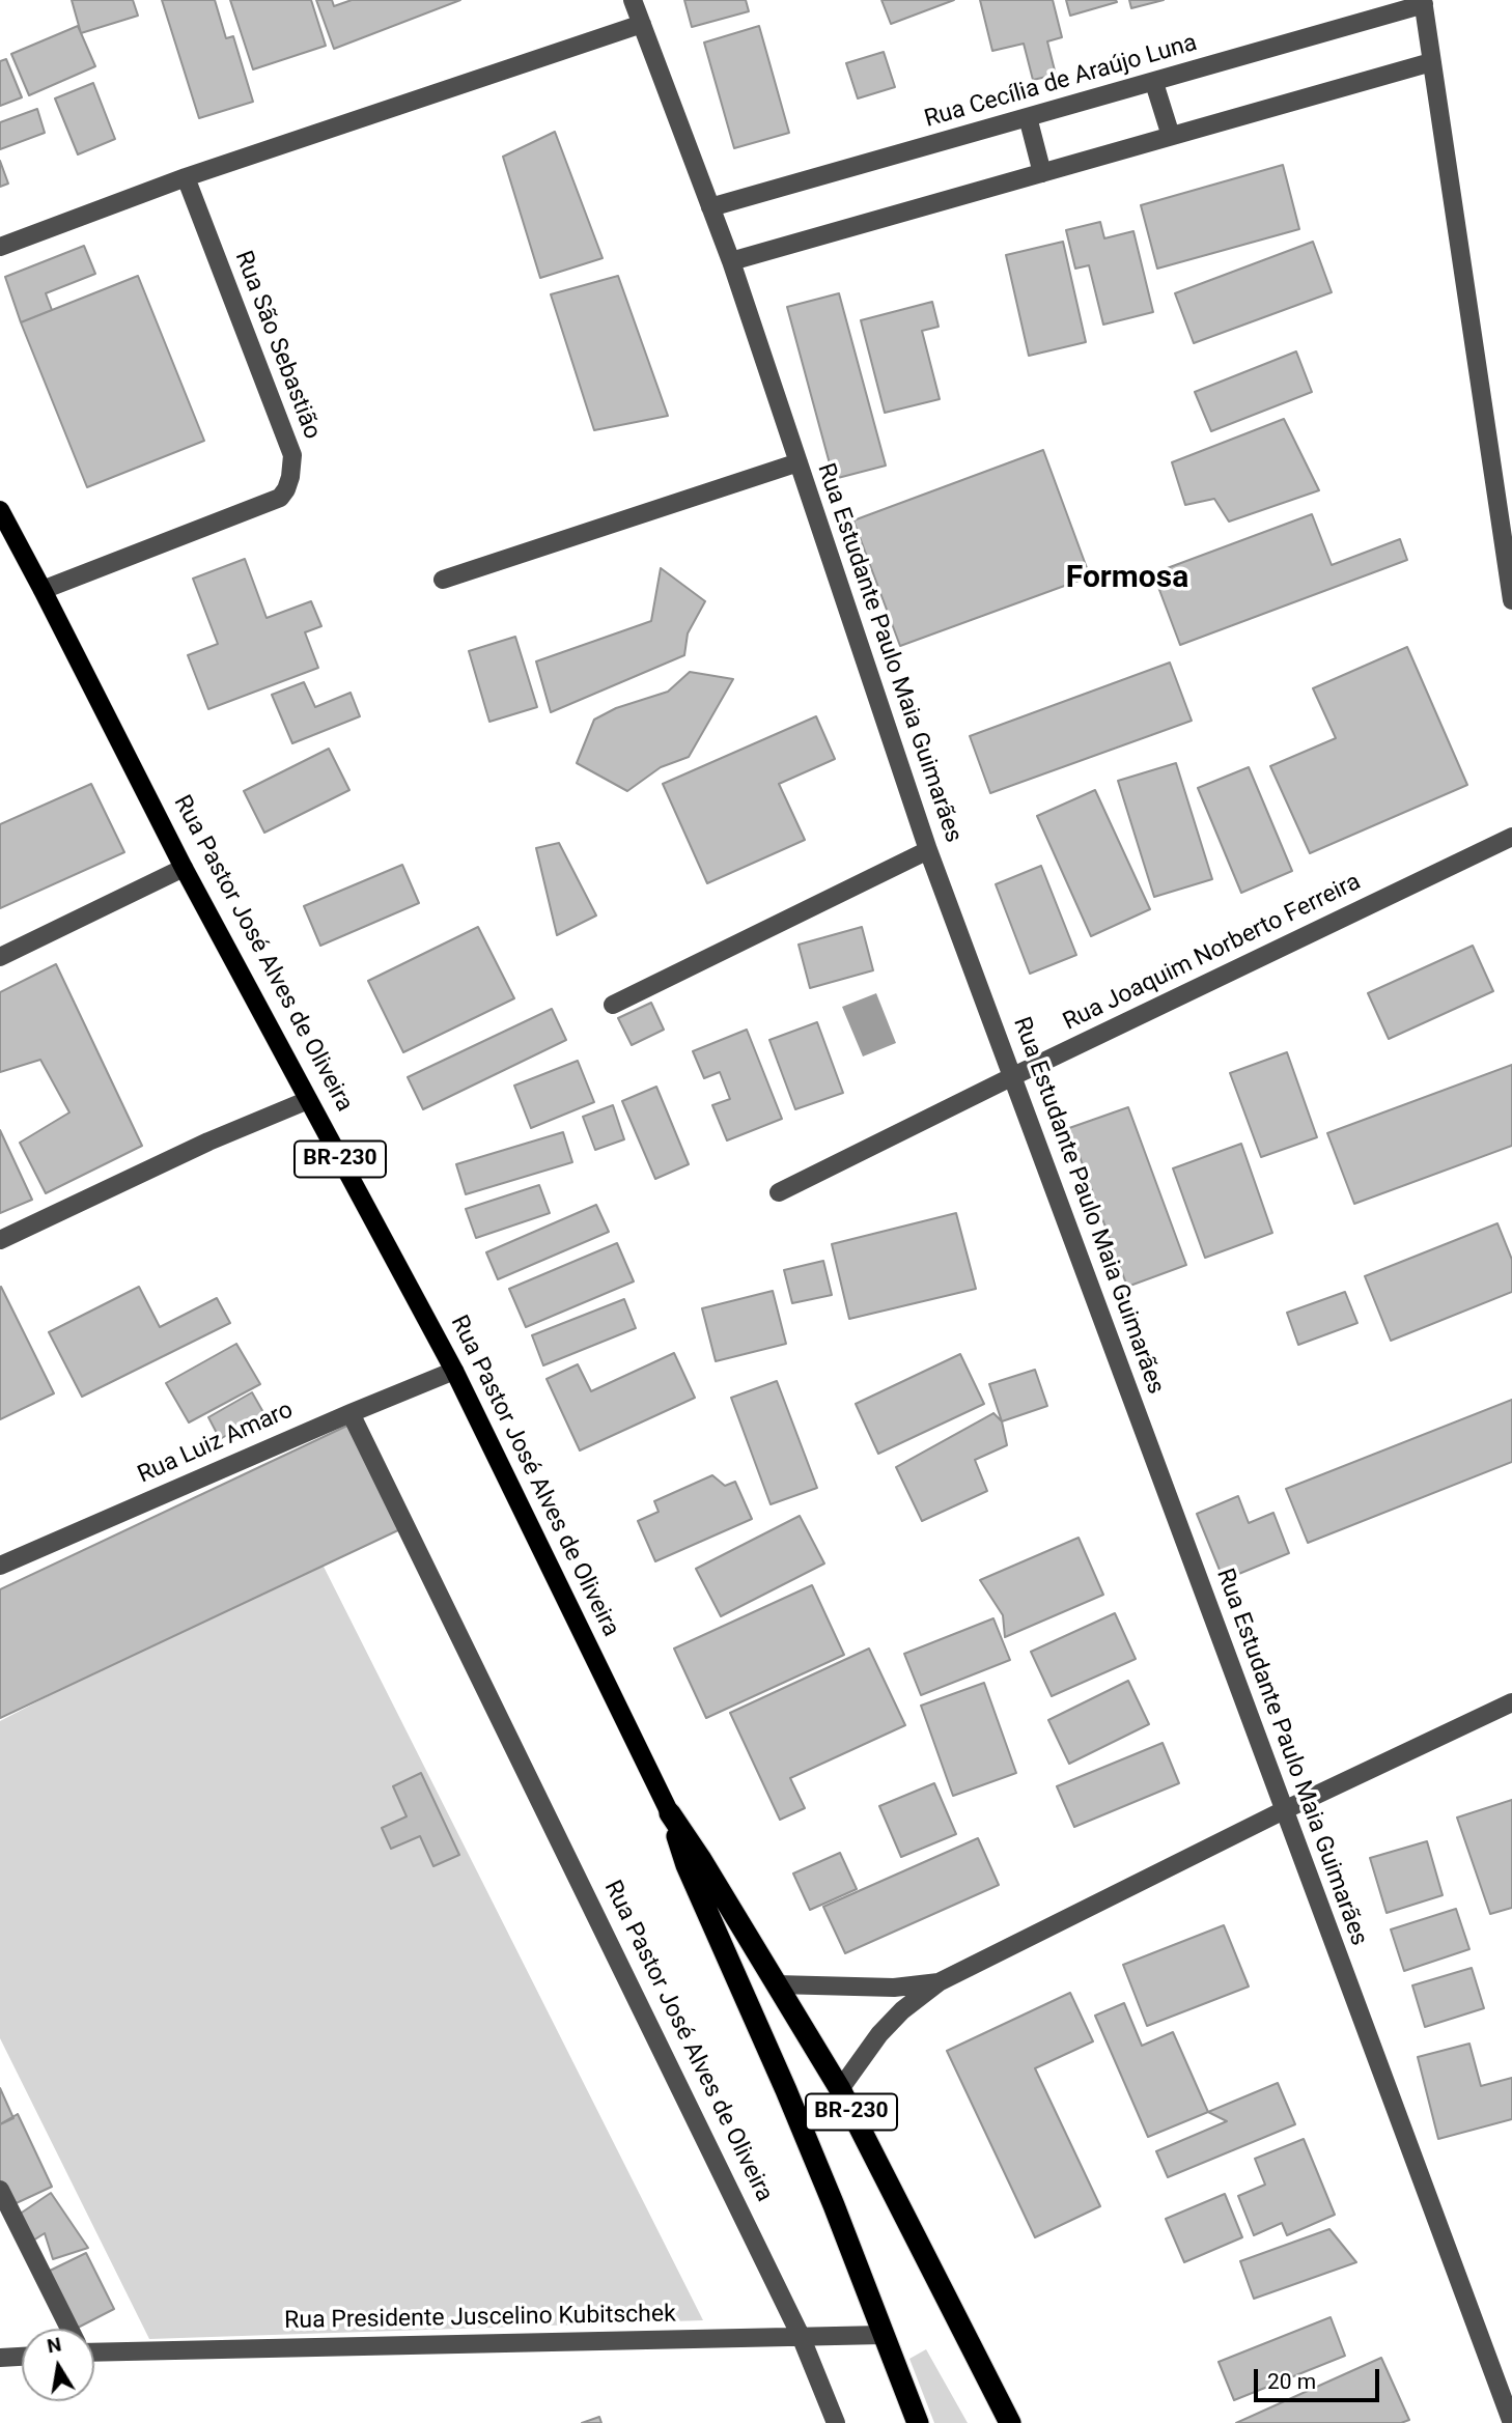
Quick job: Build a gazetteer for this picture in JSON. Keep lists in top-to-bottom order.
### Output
{
  "streets": {
    "highway": ["Rua Pastor José Alves de Oliveira", "BR-230"],
    "street": [
      "Rua Cecília de Araújo Luna",
      "Rua São Sebastião",
      "Rua Estudante Paulo Maia Guimarães",
      "Rua Joaquim Norberto Ferreira",
      "Rua Luiz Amaro",
      "Rua Presidente Juscelino Kubitschek"
    ]
  },
  "crossings": [
    ["Rua Cecília de Araújo Luna", "Rua Estudante Paulo Maia Guimarães"],
    ["Rua São Sebastião", "Rua Pastor José Alves de Oliveira"],
    ["Rua Estudante Paulo Maia Guimarães", "Rua Joaquim Norberto Ferreira"],
    ["Rua Pastor José Alves de Oliveira", "Rua Luiz Amaro"],
    ["Rua Pastor José Alves de Oliveira", "Rua Presidente Juscelino Kubitschek"]
  ],
  "districts": ["Formosa"],
  "scale_bar": "20 m",
  "north": "top"
}
